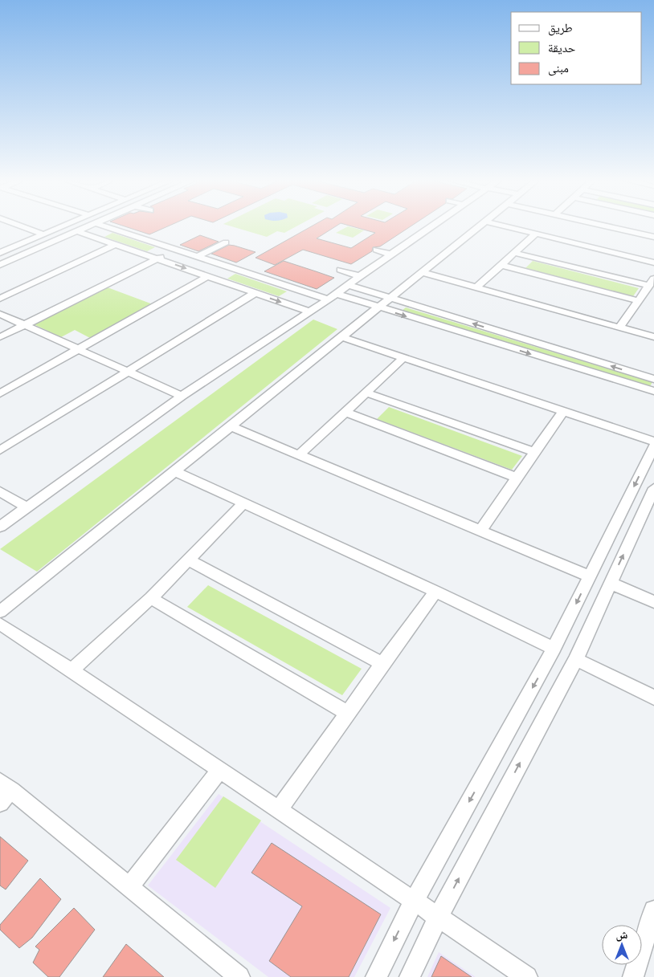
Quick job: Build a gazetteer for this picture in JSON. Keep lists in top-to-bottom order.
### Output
{
  "legend": ["طريق", "حديقة", "مبنى"],
  "north": "top"
}
